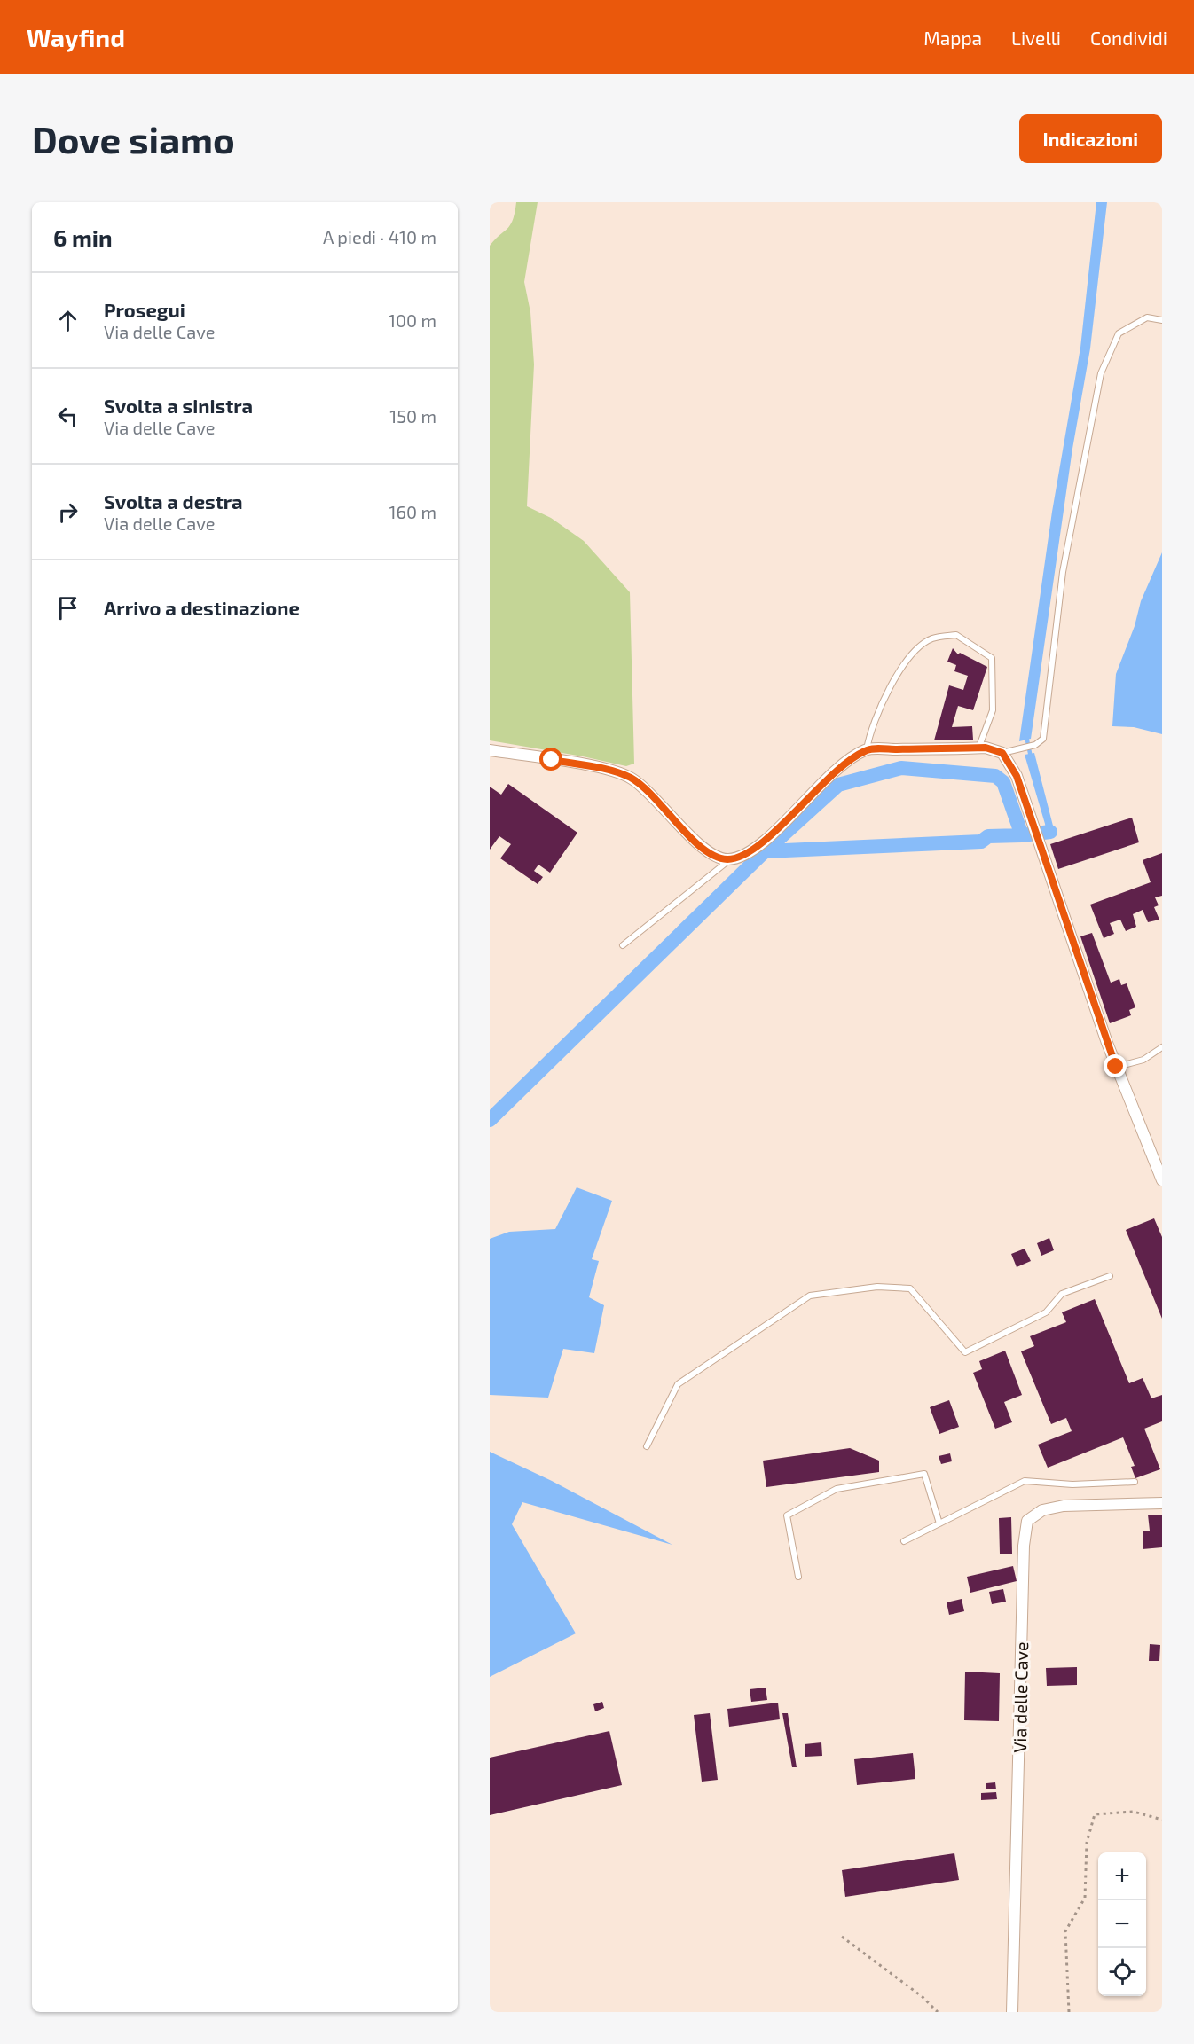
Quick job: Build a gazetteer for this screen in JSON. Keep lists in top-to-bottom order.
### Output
{
  "streets": {
    "street": ["Via delle Cave"]
  },
  "page": {
    "header": "Wayfind",
    "nav": ["Mappa", "Livelli", "Condividi"],
    "buttons": "Indicazioni",
    "title": "Dove siamo",
    "heading": ["6 min", "A piedi · 410 m"],
    "list": [
      ["Prosegui", "Via delle Cave", "100 m"],
      ["Svolta a sinistra", "Via delle Cave", "150 m"],
      ["Svolta a destra", "Via delle Cave", "160 m"],
      "Arrivo a destinazione"
    ],
    "map_buttons": ["+", "−"]
  }
}
